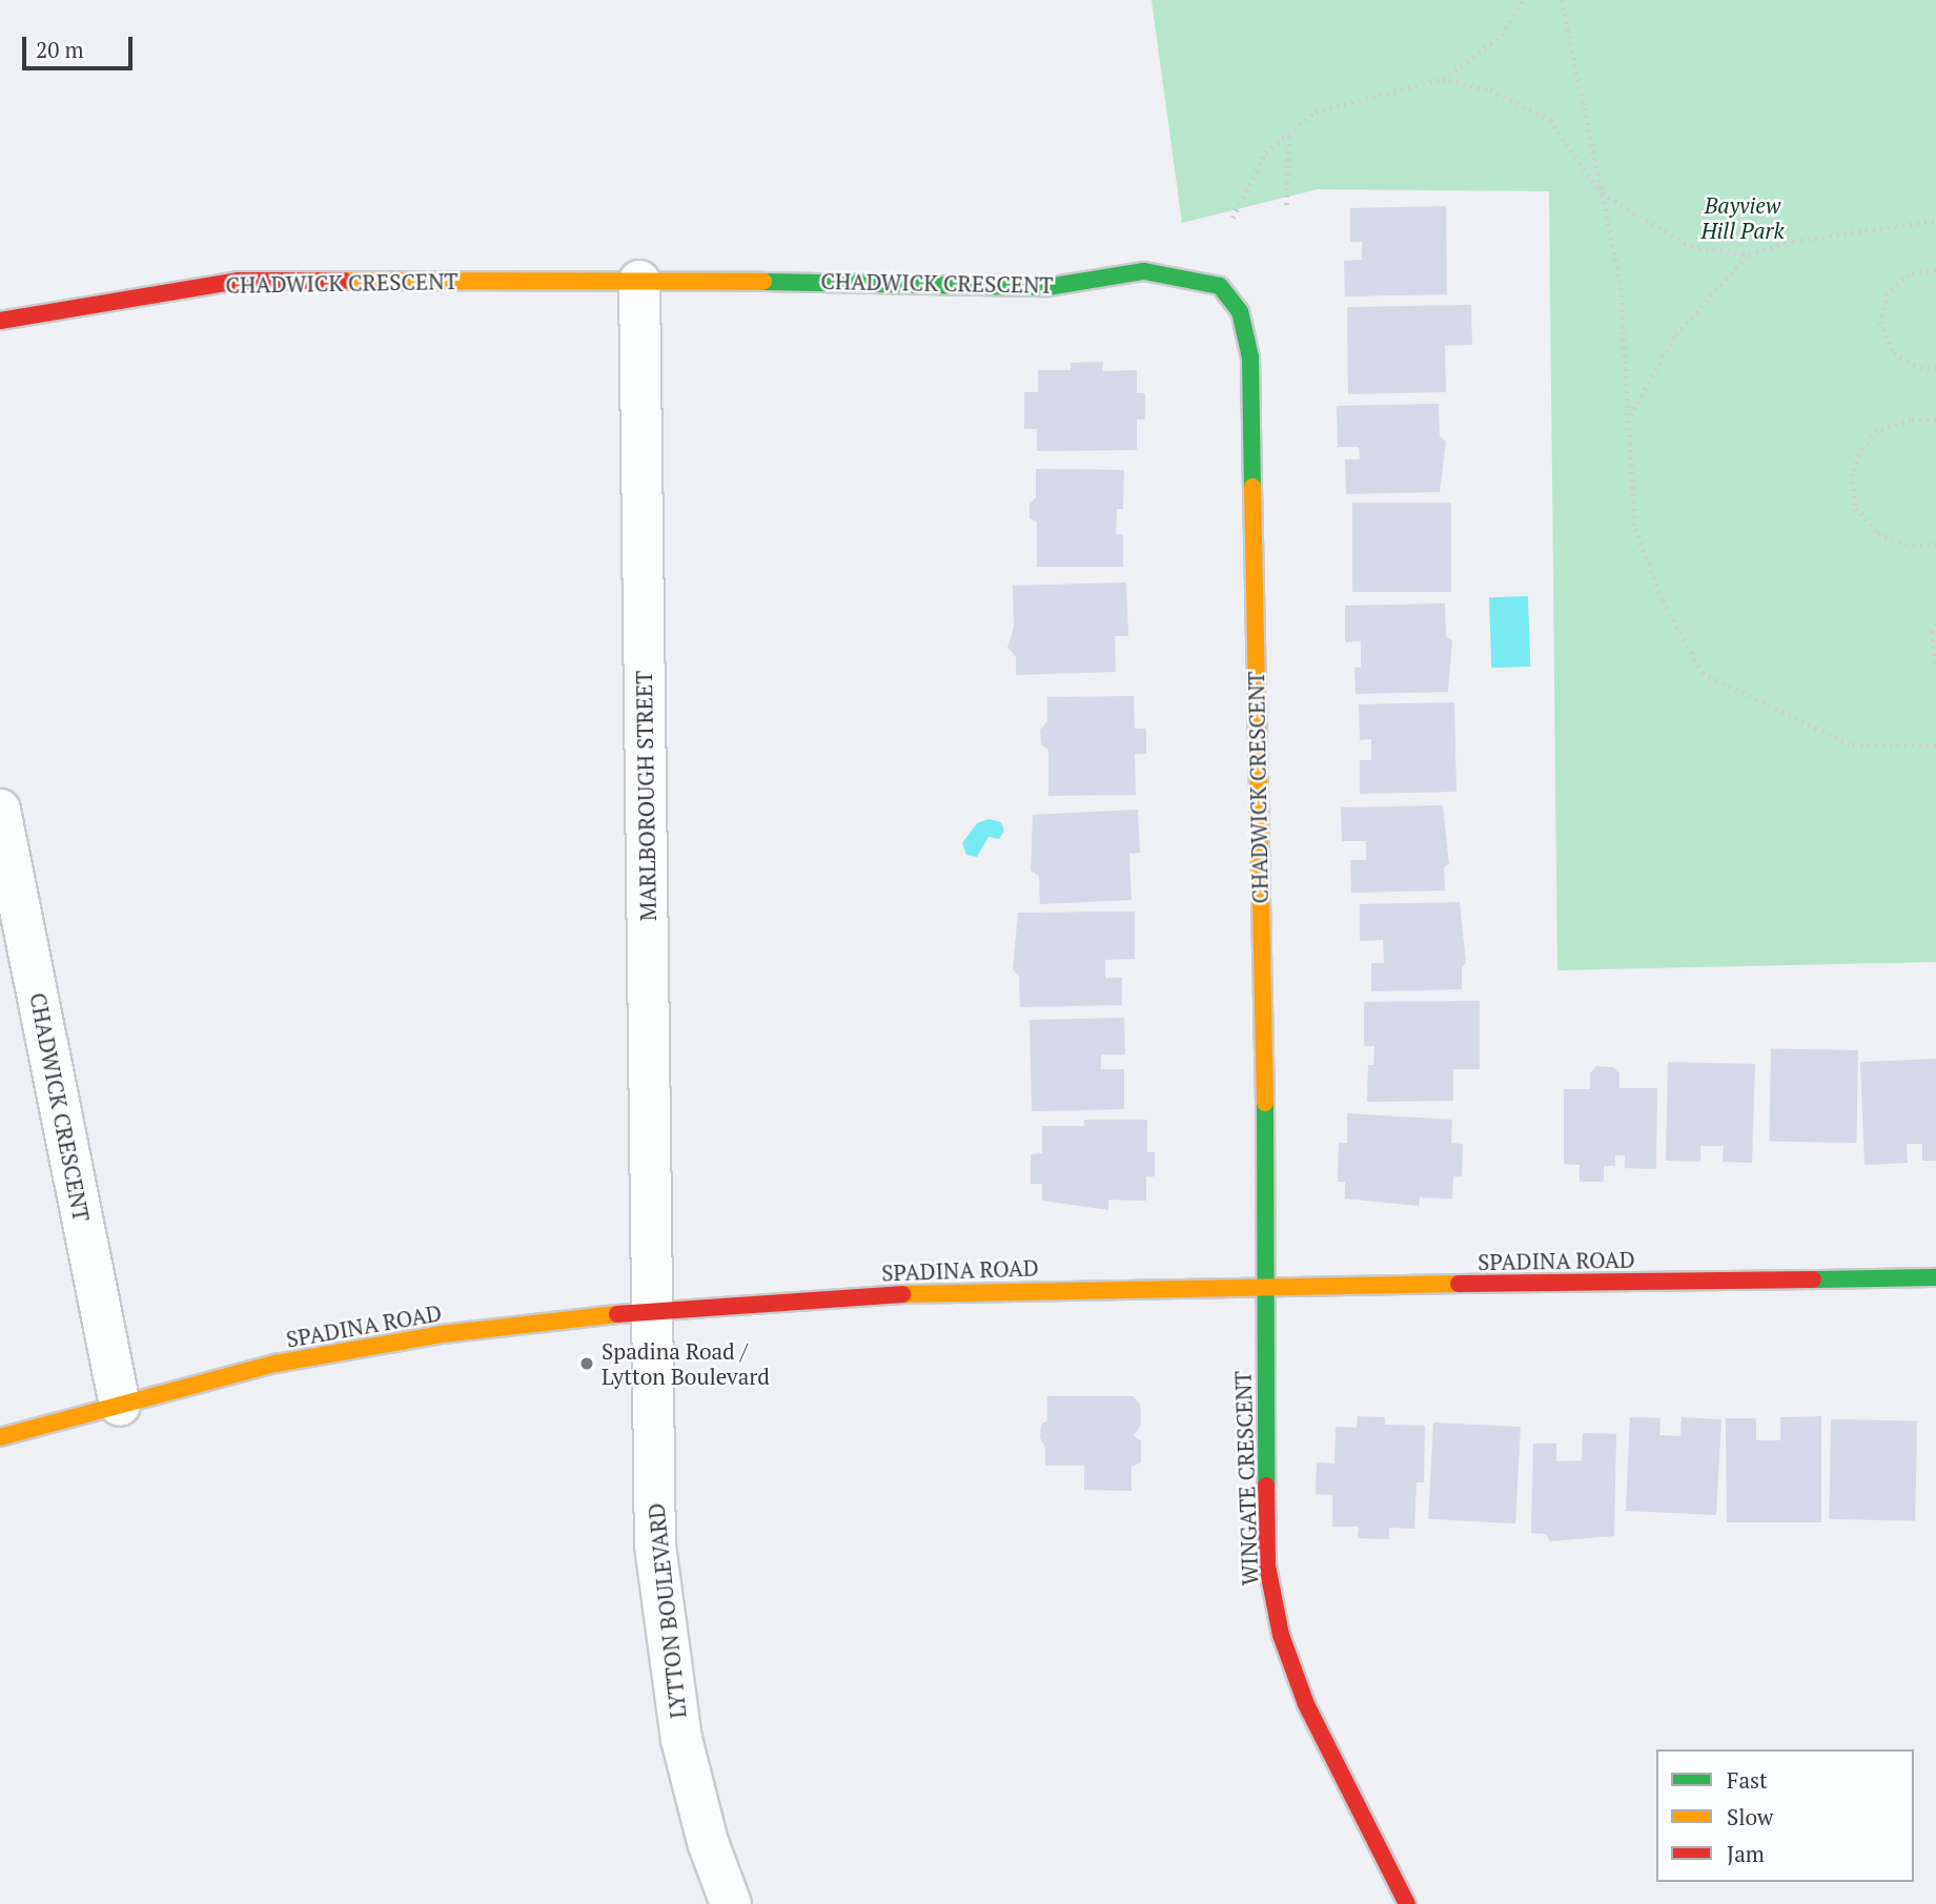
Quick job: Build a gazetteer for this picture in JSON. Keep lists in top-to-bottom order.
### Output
{
  "streets": {
    "street": [
      "CHADWICK CRESCENT",
      "MARLBOROUGH STREET",
      "SPADINA ROAD",
      "WINGATE CRESCENT",
      "LYTTON BOULEVARD"
    ]
  },
  "crossings": [
    ["CHADWICK CRESCENT", "MARLBOROUGH STREET"],
    ["CHADWICK CRESCENT", "SPADINA ROAD"],
    ["CHADWICK CRESCENT", "WINGATE CRESCENT"],
    ["MARLBOROUGH STREET", "SPADINA ROAD"],
    ["MARLBOROUGH STREET", "LYTTON BOULEVARD"],
    ["SPADINA ROAD", "WINGATE CRESCENT"],
    ["SPADINA ROAD", "LYTTON BOULEVARD"]
  ],
  "parks": ["Bayview Hill Park"],
  "places": ["Spadina Road / Lytton Boulevard"],
  "legend": ["Fast", "Slow", "Jam"],
  "scale_bar": "20 m"
}
